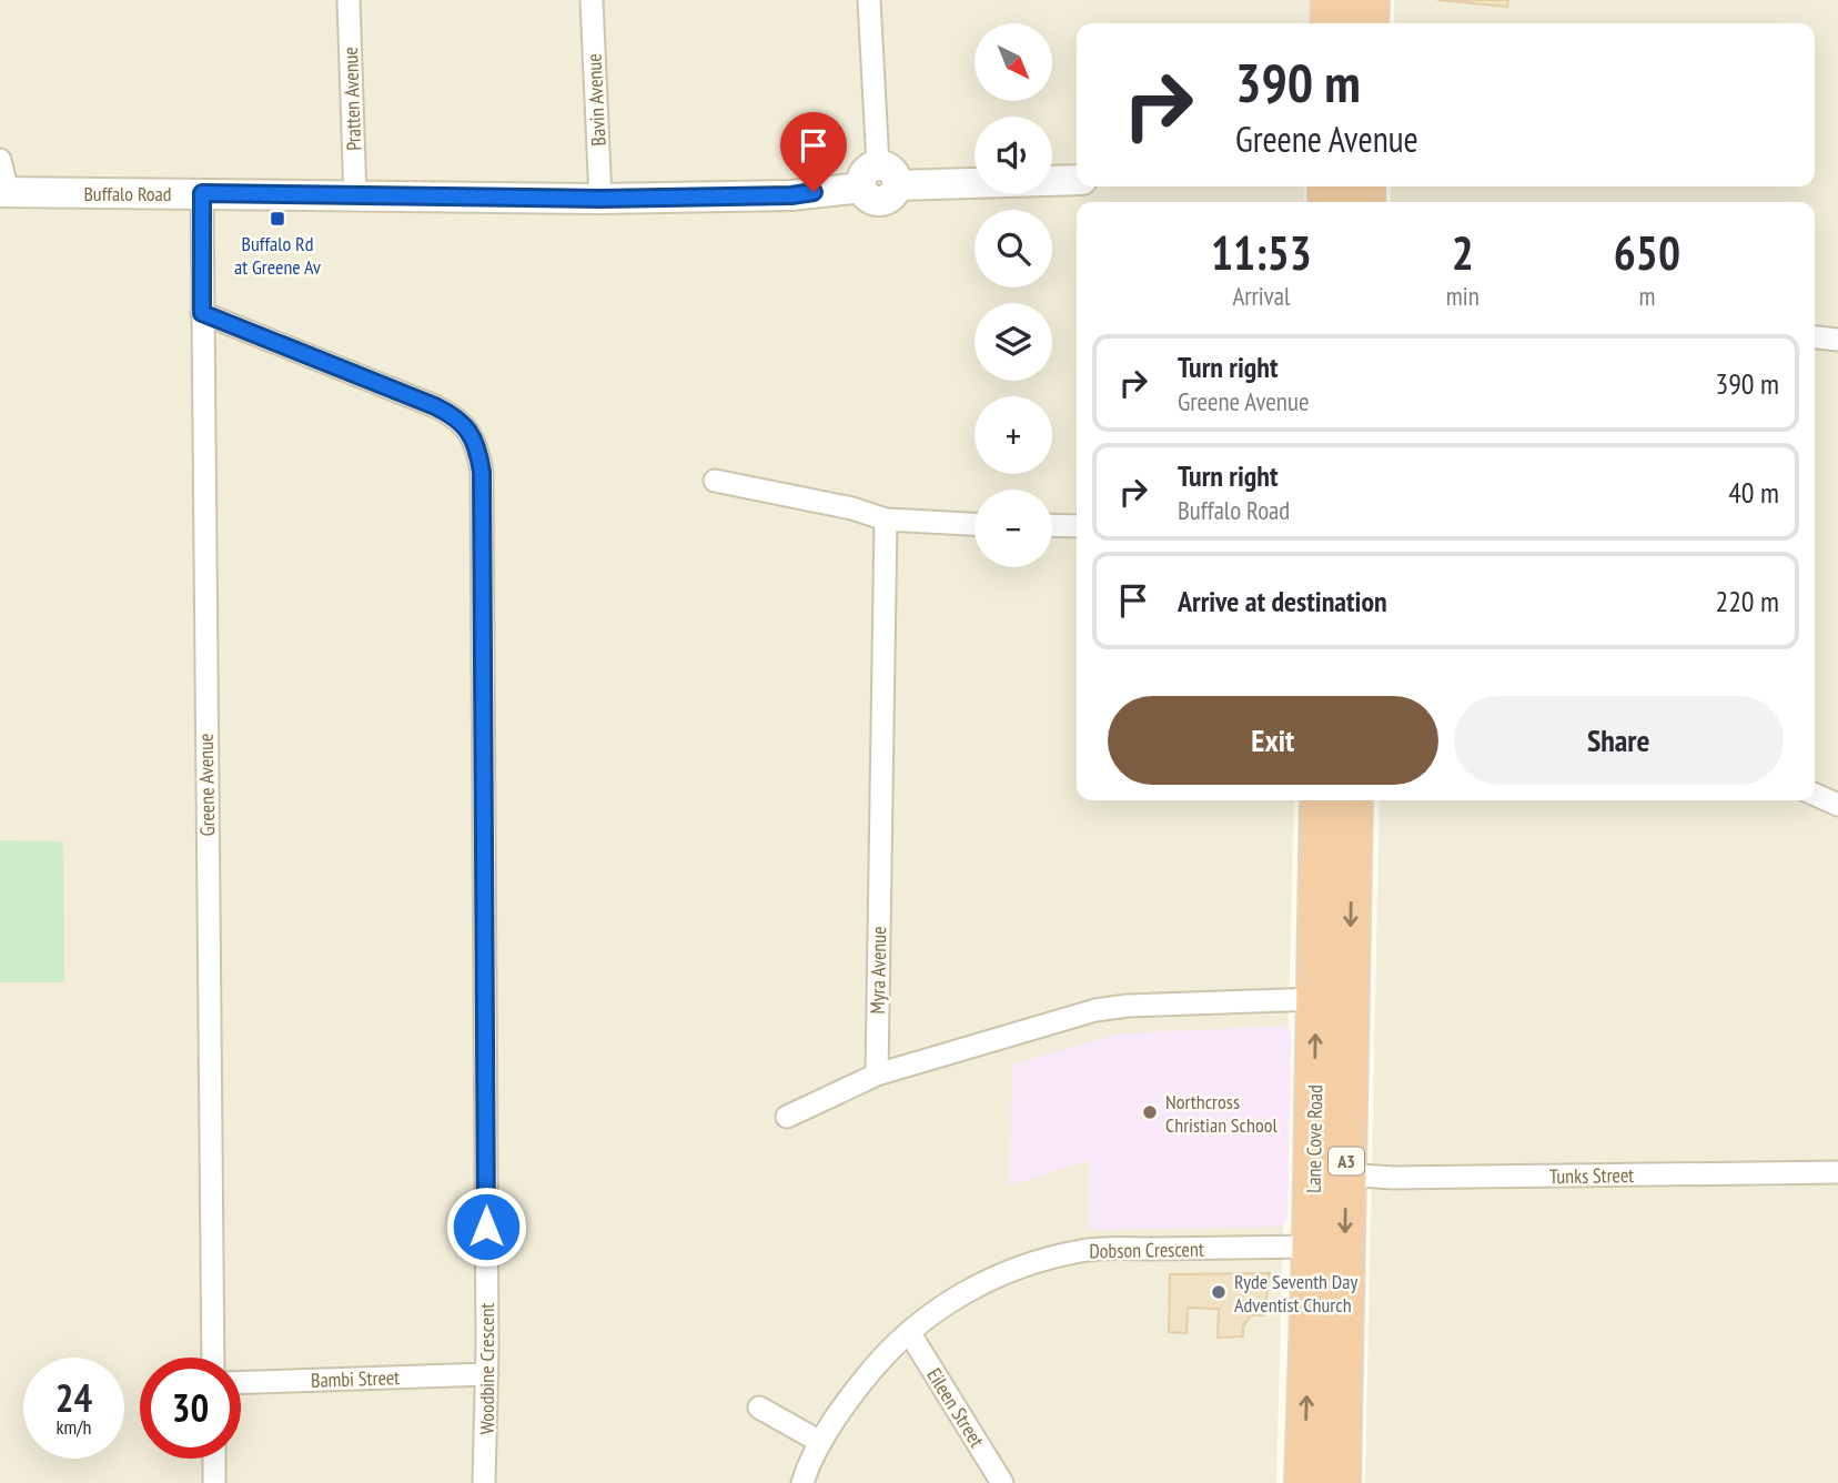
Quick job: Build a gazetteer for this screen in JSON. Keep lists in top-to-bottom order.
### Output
{
  "streets": {
    "highway": ["Lane Cove Road", "A3"],
    "street": [
      "Pratten Avenue",
      "Bavin Avenue",
      "Buffalo Road",
      "Greene Avenue",
      "Myra Avenue",
      "Tunks Street",
      "Dobson Crescent",
      "Woodbine Crescent",
      "Bambi Street",
      "Eileen Street"
    ]
  },
  "crossings": [
    ["Pratten Avenue", "Buffalo Road"],
    ["Bavin Avenue", "Buffalo Road"],
    ["Buffalo Road", "Greene Avenue"],
    ["Greene Avenue", "Woodbine Crescent"],
    ["Lane Cove Road", "Tunks Street"],
    ["Lane Cove Road", "Dobson Crescent"],
    ["Dobson Crescent", "Eileen Street"],
    ["Woodbine Crescent", "Bambi Street"]
  ],
  "places": {
    "transit": ["Buffalo Rd at Greene Av"],
    "other": ["Northcross Christian School", "Ryde Seventh Day Adventist Church"]
  },
  "north": "bottom right",
  "page": {
    "map_buttons": ["+", "−"],
    "turn": ["390 m", "Greene Avenue"],
    "eta": [
      "11:53",
      "Arrival",
      "2",
      "min",
      "650",
      "m"
    ],
    "list": [
      {
        "name": "Turn right",
        "note": "Greene Avenue",
        "value": "390 m"
      },
      {
        "name": "Turn right",
        "note": "Buffalo Road",
        "value": "40 m"
      },
      {
        "name": "Arrive at destination",
        "value": "220 m"
      }
    ],
    "buttons": ["Exit", "Share"],
    "speed": "24 km/h",
    "limit": "30"
  }
}
